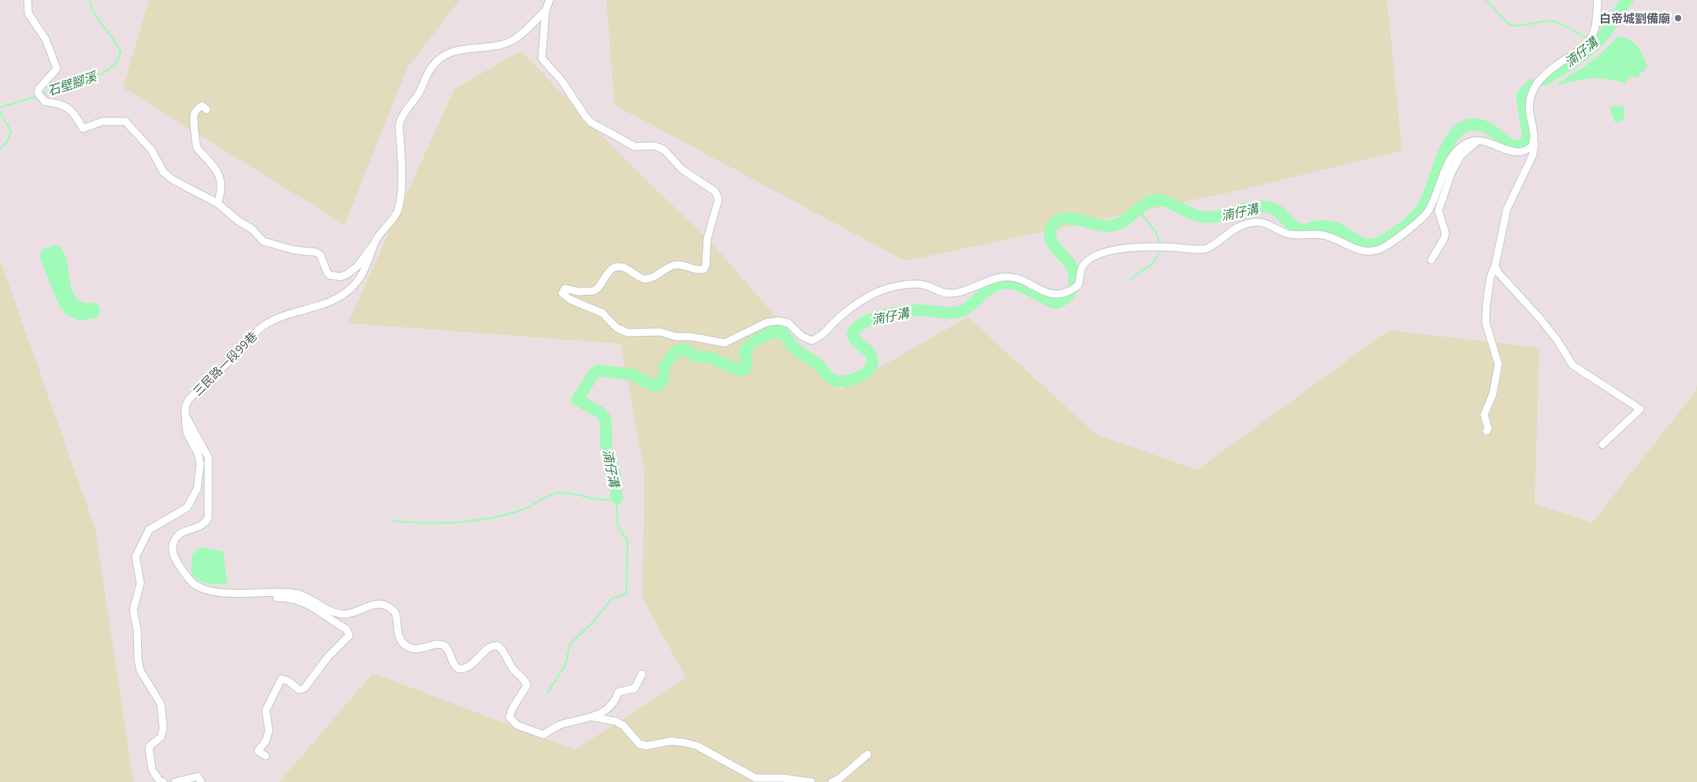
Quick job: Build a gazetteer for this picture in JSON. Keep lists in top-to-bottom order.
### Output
{
  "streets": {
    "street": ["三民路一段99巷"]
  },
  "water": ["湳仔溝", "石壁腳溪"],
  "places": ["白帝城劉備廟"]
}
